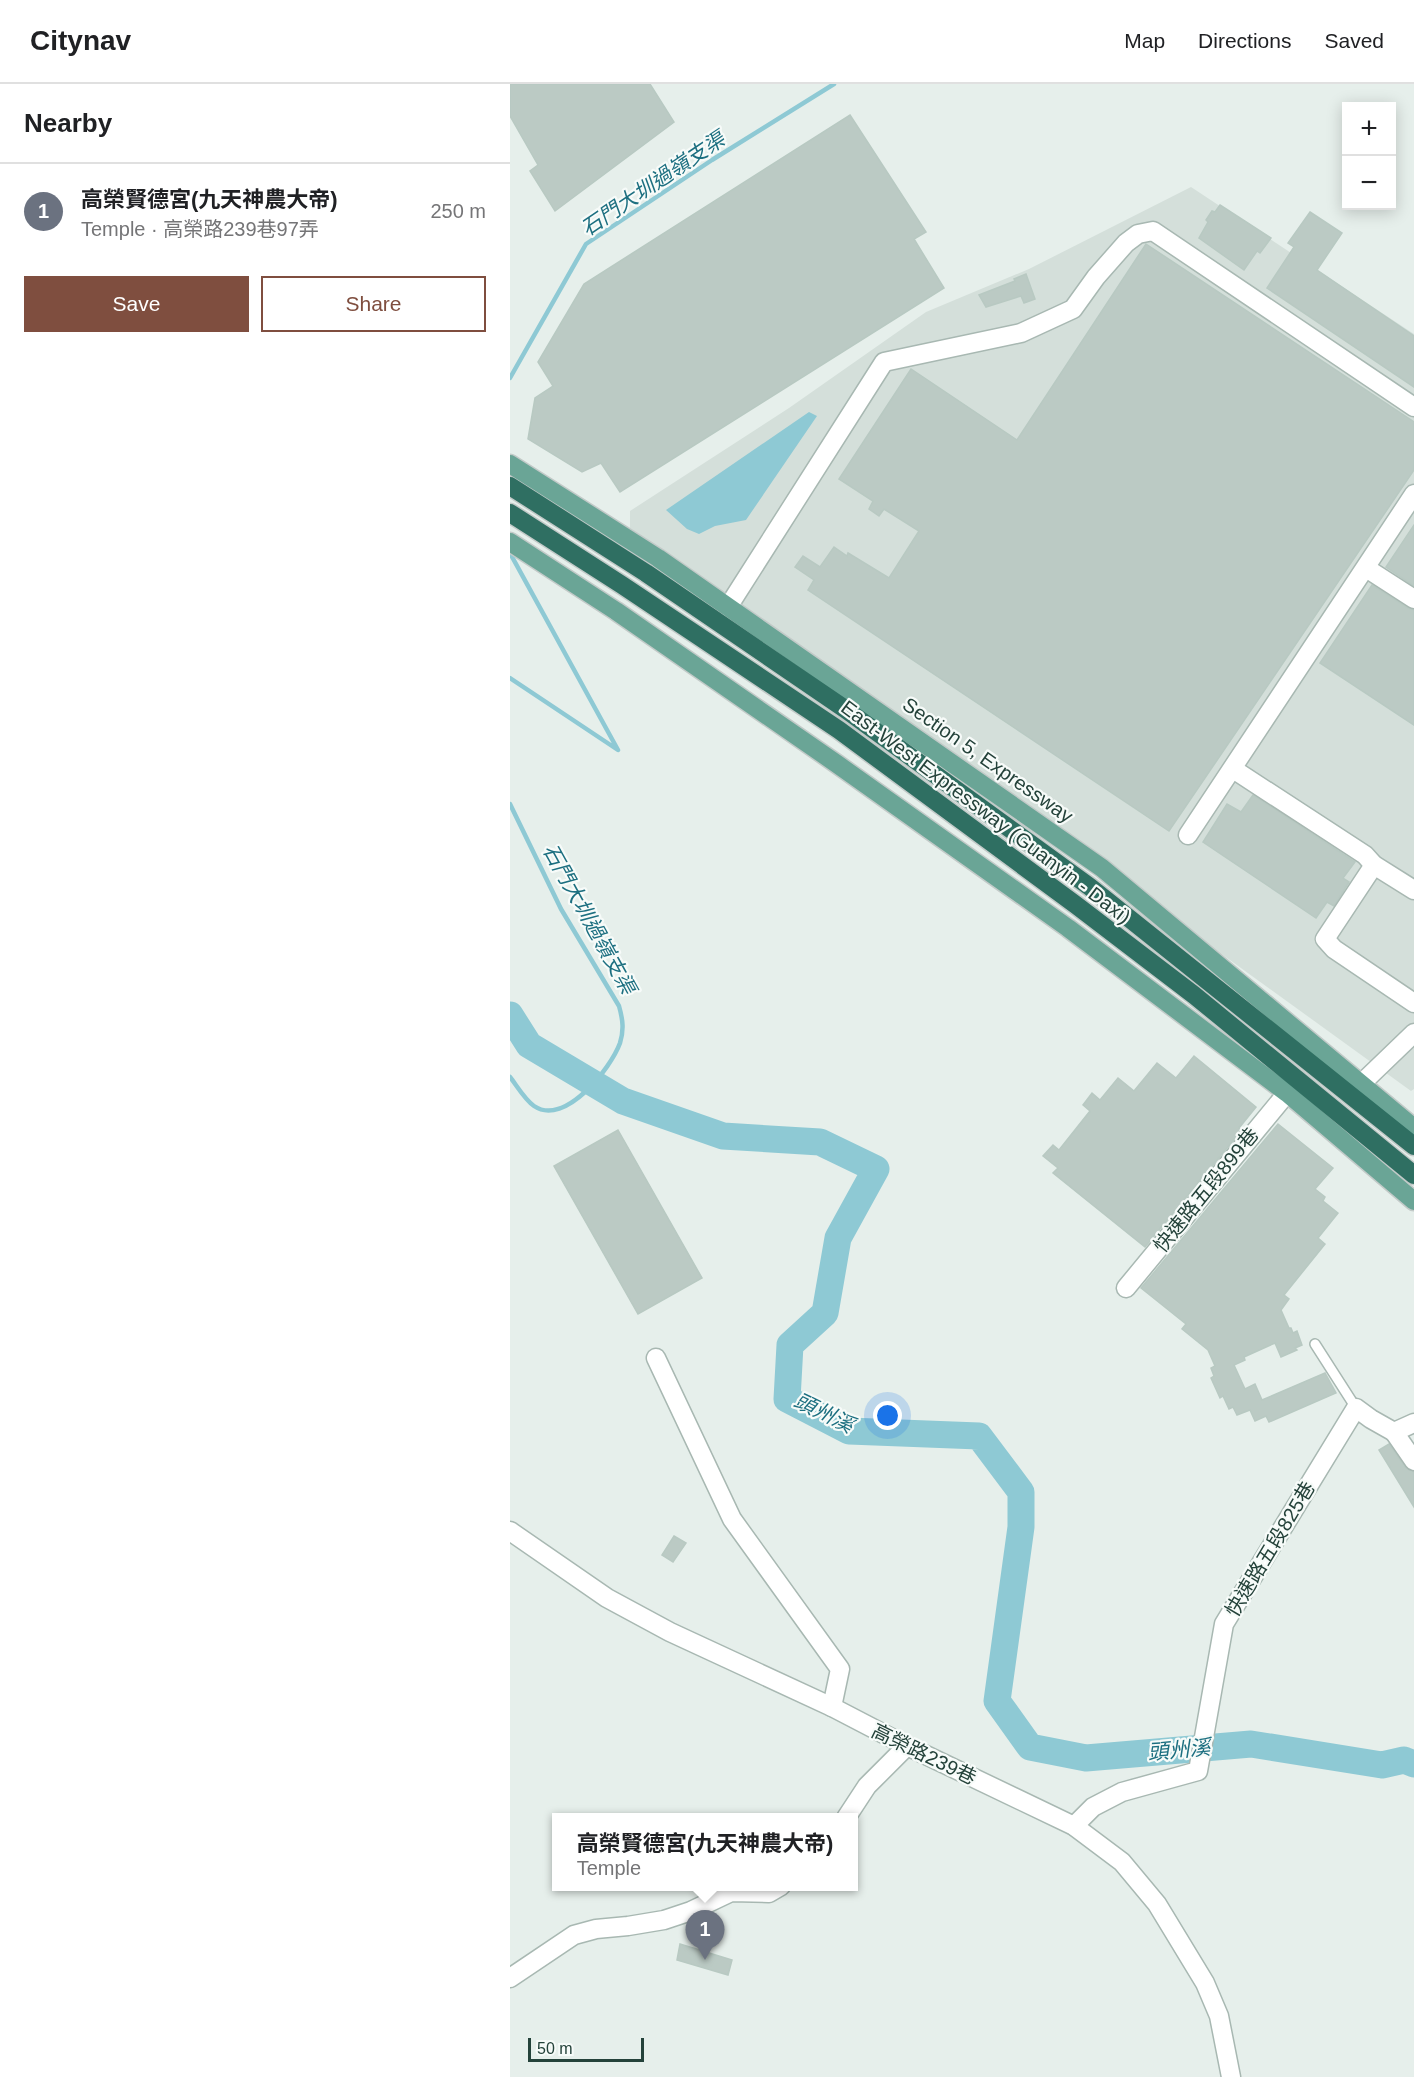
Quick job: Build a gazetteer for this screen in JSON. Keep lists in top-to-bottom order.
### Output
{
  "streets": {
    "highway": ["East-West Expressway (Guanyin - Daxi)"],
    "main road": ["Section 5, Expressway"],
    "street": ["快速路五段899巷", "快速路五段825巷", "高榮路239巷"]
  },
  "crossings": [
    ["快速路五段825巷", "高榮路239巷"]
  ],
  "water": ["石門大圳過嶺支渠", "頭州溪"],
  "scale_bar": "50 m",
  "page": {
    "header": "Citynav",
    "nav": ["Map", "Directions", "Saved"],
    "heading": "Nearby",
    "map_buttons": ["+", "−"],
    "list": [
      {
        "mark": "1",
        "name": "高榮賢德宮(九天神農大帝)",
        "note": "Temple · 高榮路239巷97弄",
        "value": "250 m"
      }
    ],
    "buttons": ["Save", "Share"],
    "popup": ["高榮賢德宮(九天神農大帝)", "Temple"],
    "pins": "1",
    "scale": "50 m"
  }
}
